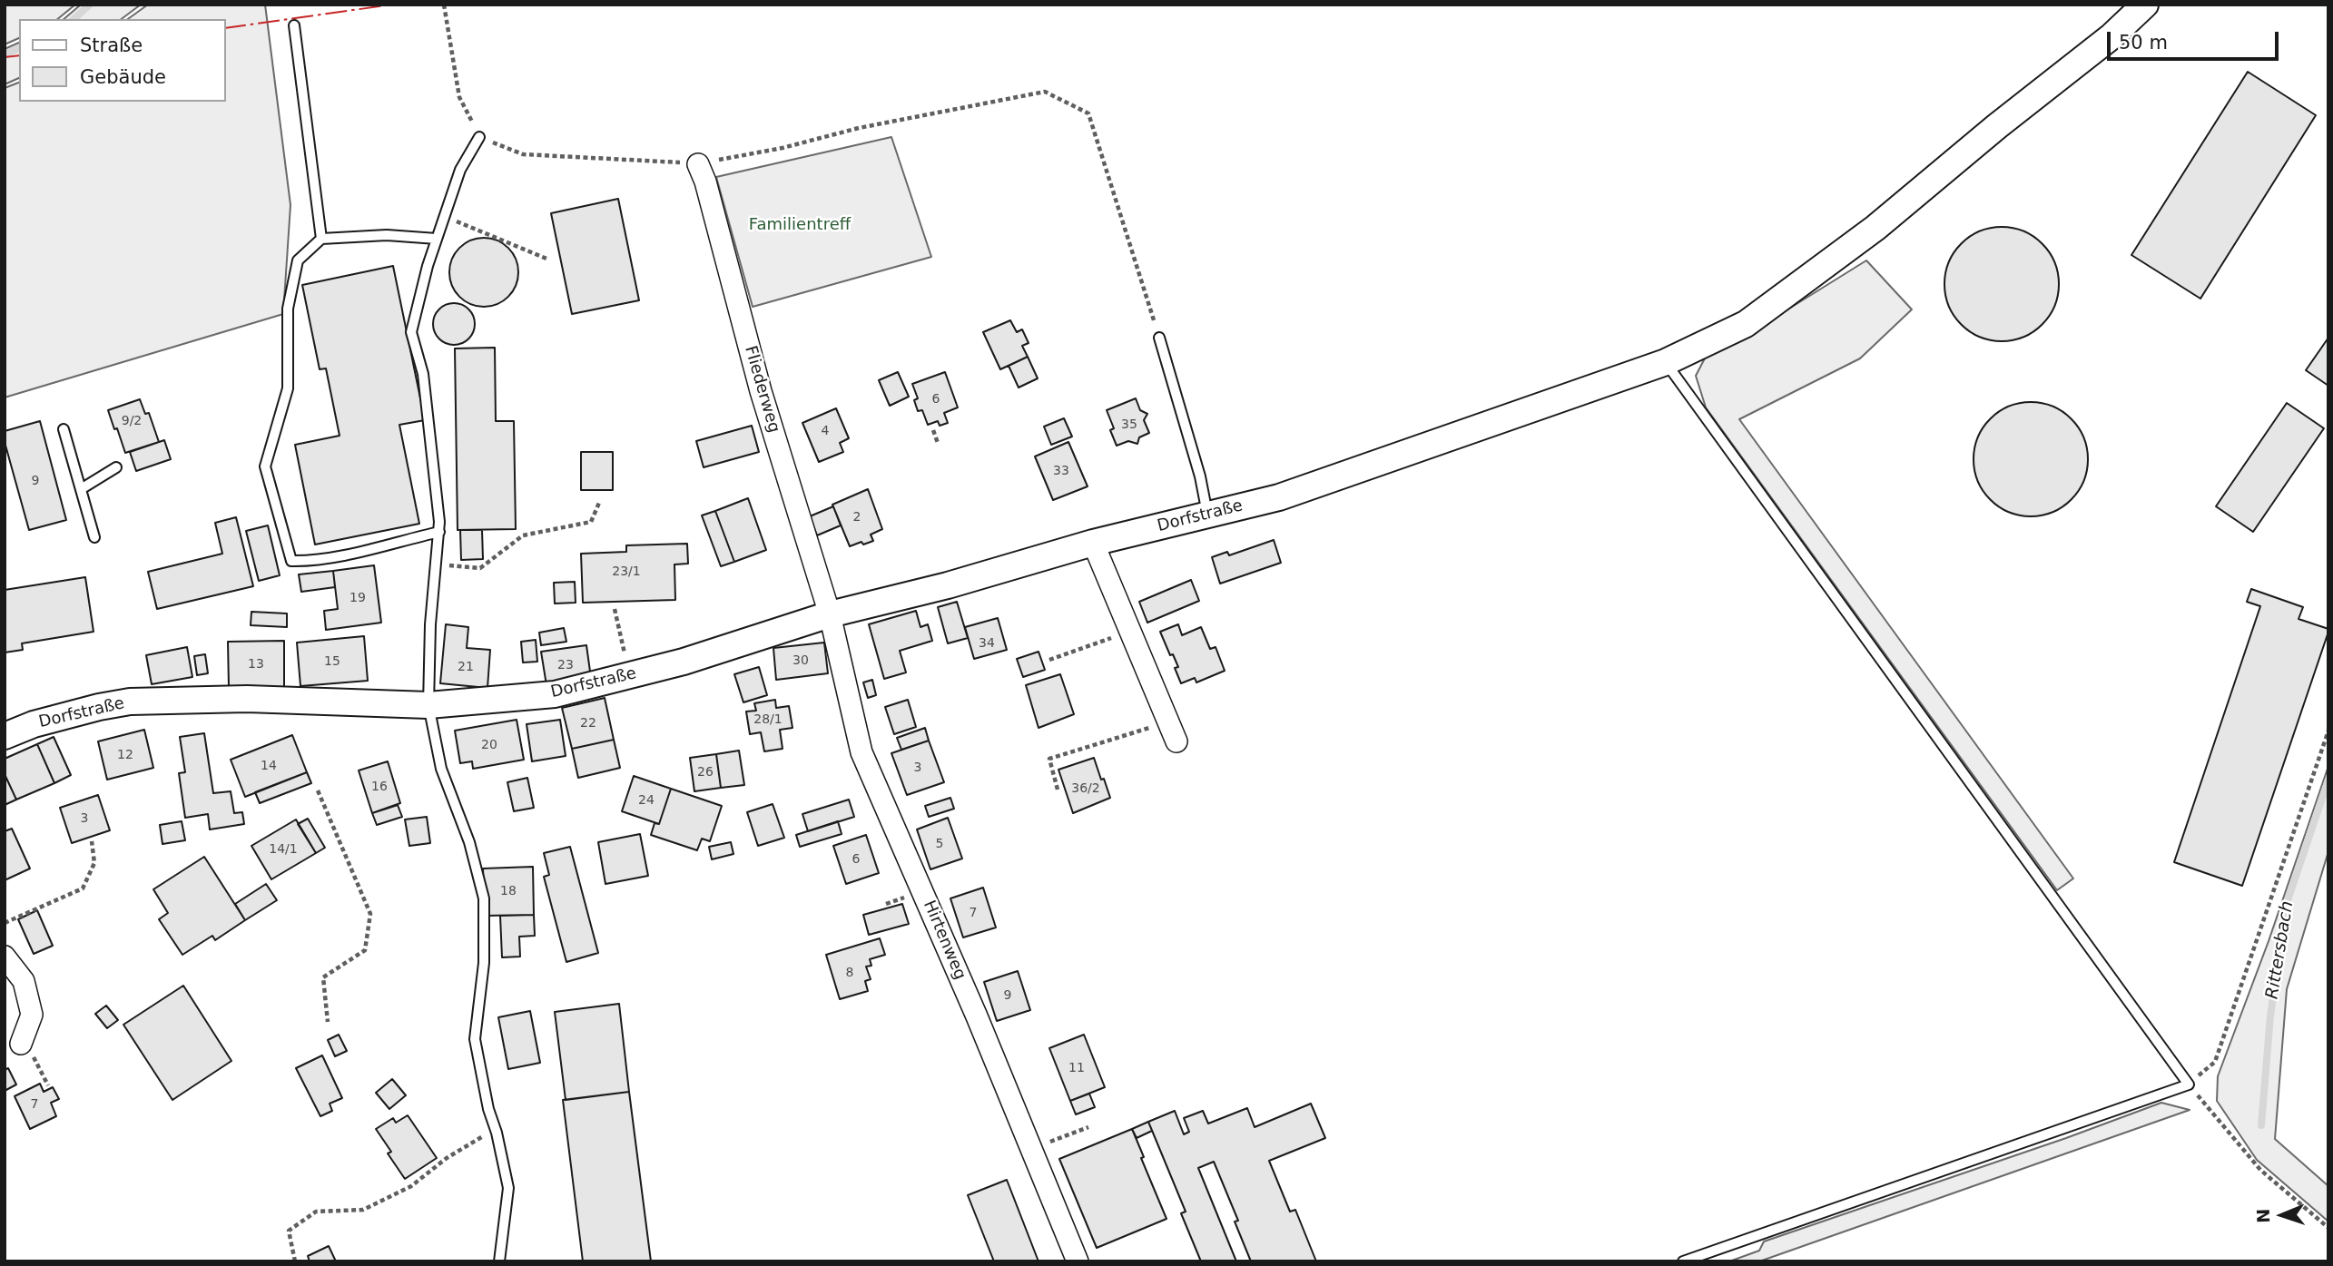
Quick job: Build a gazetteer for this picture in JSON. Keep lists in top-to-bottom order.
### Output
{
  "streets": {
    "street": ["Fliederweg", "Dorfstraße", "Hirtenweg"]
  },
  "crossings": [
    ["Fliederweg", "Dorfstraße"],
    ["Fliederweg", "Hirtenweg"],
    ["Dorfstraße", "Hirtenweg"]
  ],
  "water": ["Rittersbach"],
  "parks": ["Familientreff"],
  "house_numbers": [
    "6",
    "9/2",
    "35",
    "4",
    "33",
    "9",
    "2",
    "23/1",
    "19",
    "34",
    "30",
    "15",
    "13",
    "23",
    "21",
    "28/1",
    "22",
    "20",
    "12",
    "14",
    "3",
    "26",
    "16",
    "36/2",
    "24",
    "3",
    "5",
    "14/1",
    "6",
    "18",
    "7",
    "8",
    "9",
    "11",
    "7"
  ],
  "legend": ["Straße", "Gebäude"],
  "scale_bar": "50 m",
  "north": "left"
}
